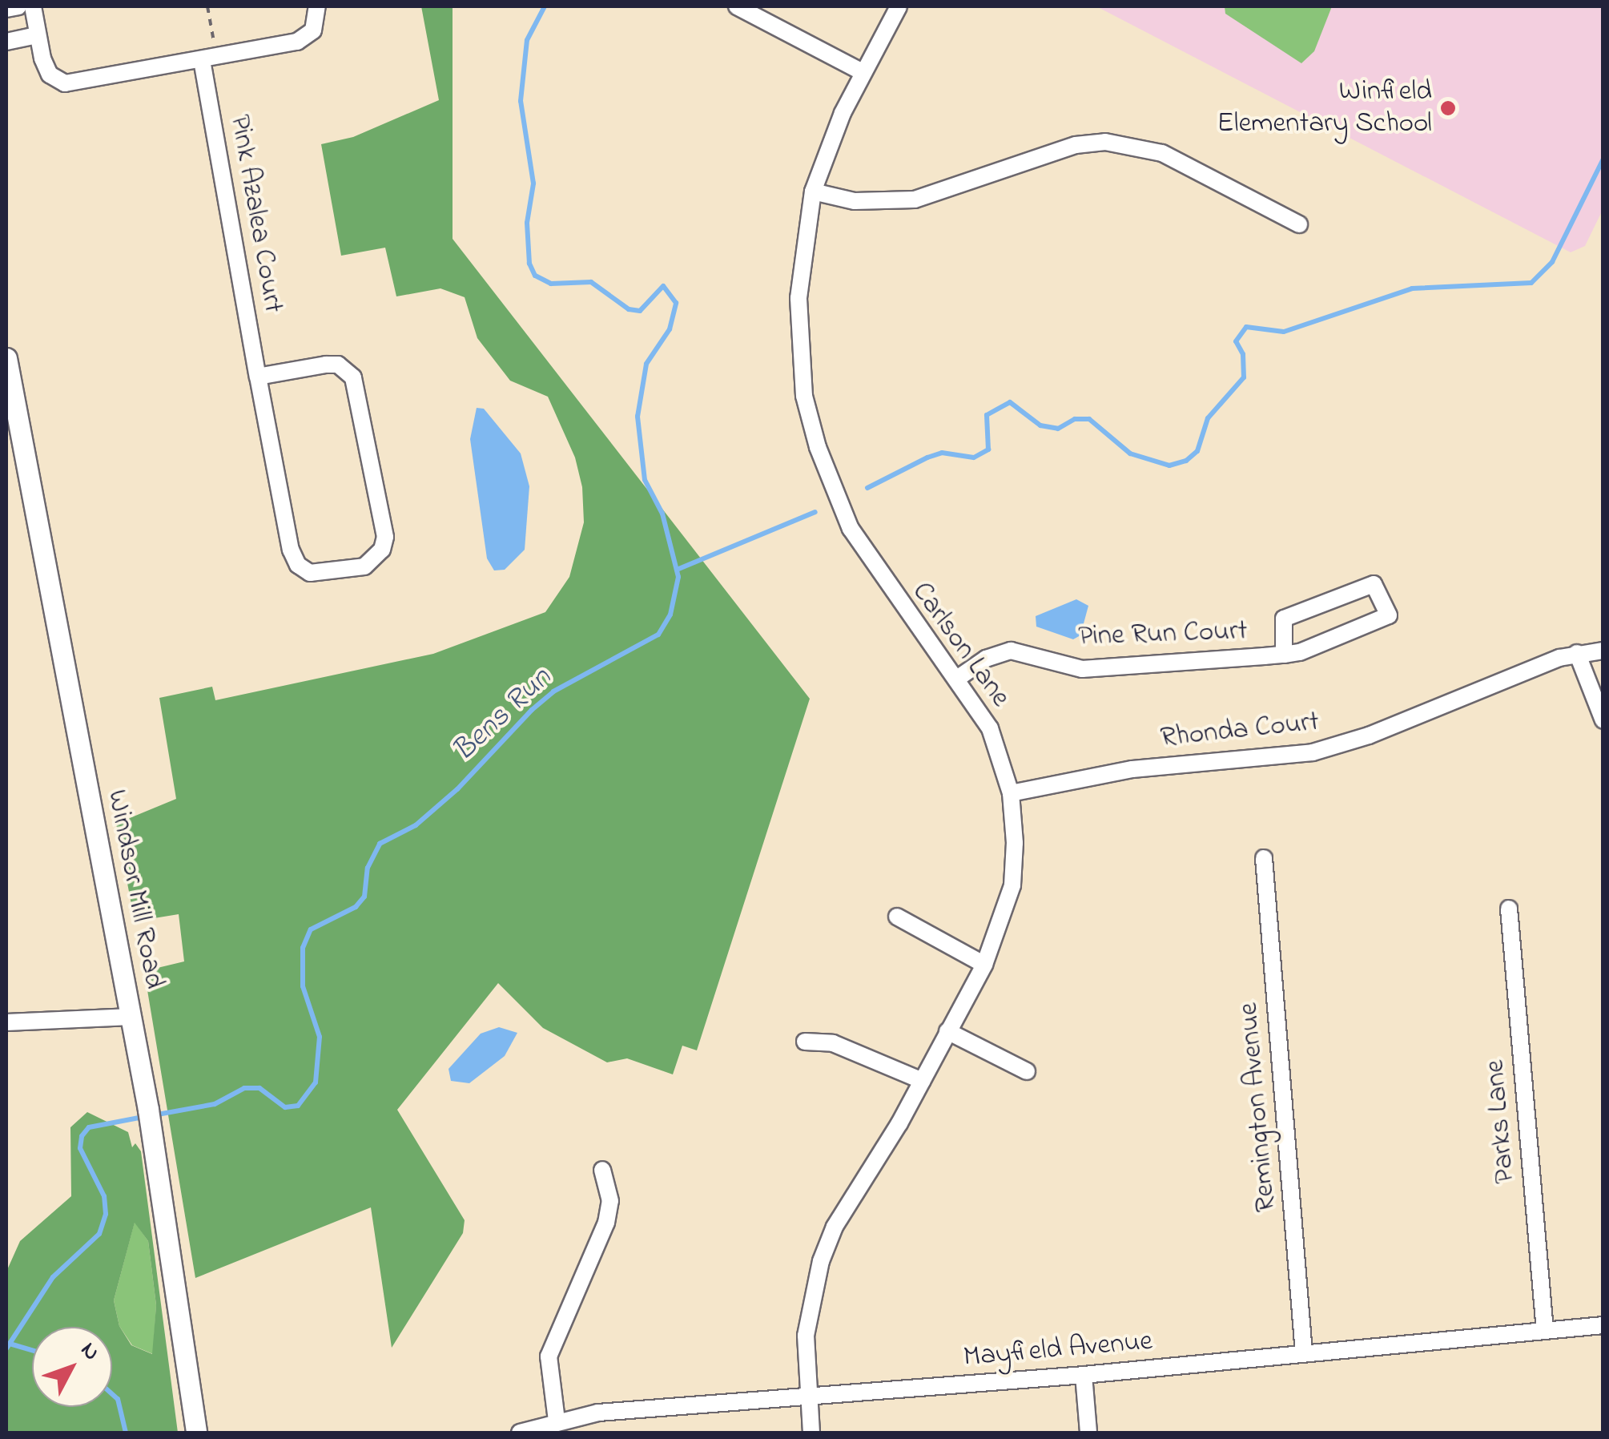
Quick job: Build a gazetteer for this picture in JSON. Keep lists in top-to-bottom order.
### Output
{
  "streets": {
    "main road": ["Windsor Mill Road"],
    "street": [
      "Pink Azalea Court",
      "Pine Run Court",
      "Carlson Lane",
      "Rhonda Court",
      "Remington Avenue",
      "Parks Lane",
      "Mayfield Avenue"
    ]
  },
  "crossings": [
    ["Pine Run Court", "Carlson Lane"],
    ["Carlson Lane", "Rhonda Court"],
    ["Carlson Lane", "Mayfield Avenue"],
    ["Remington Avenue", "Mayfield Avenue"],
    ["Parks Lane", "Mayfield Avenue"]
  ],
  "water": ["Bens Run"],
  "places": ["Winfield Elementary School"],
  "north": "top right"
}
